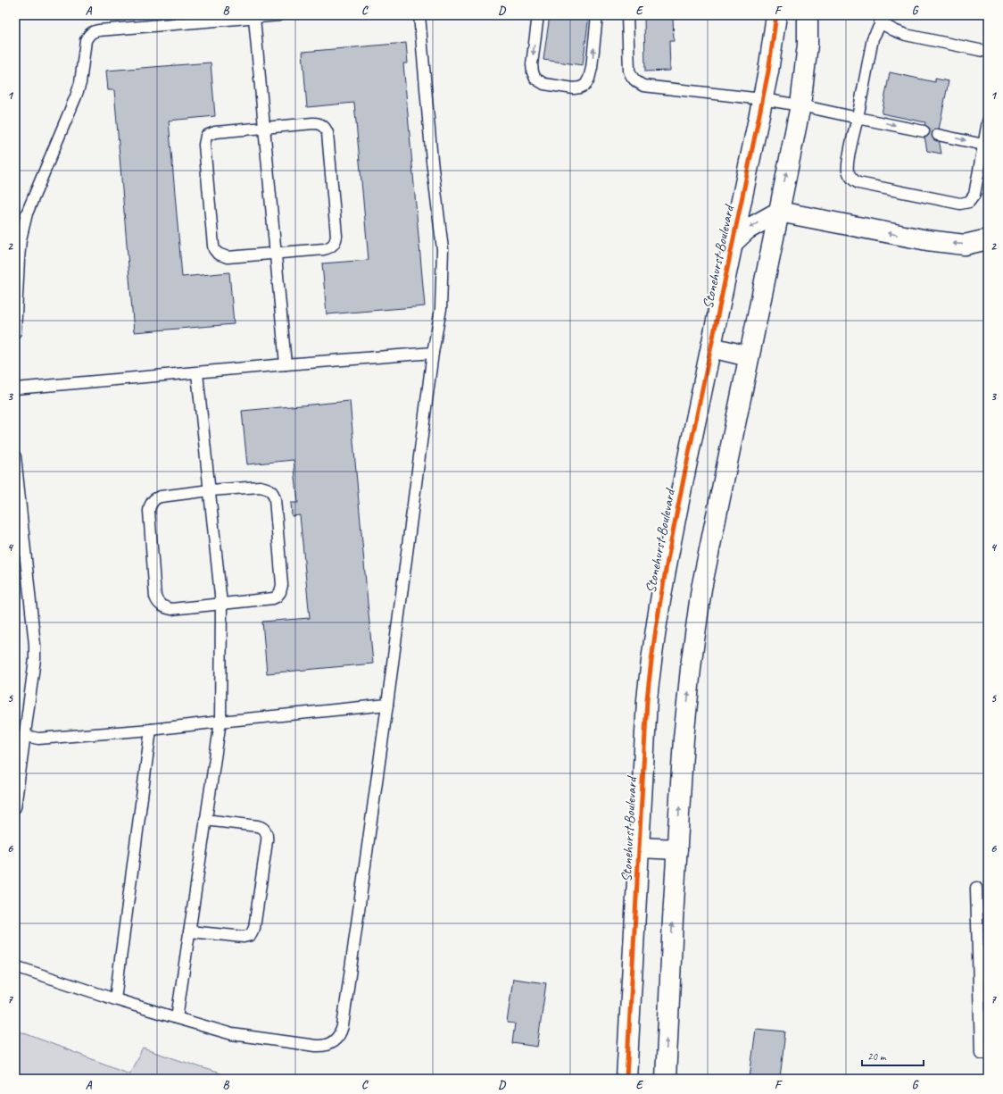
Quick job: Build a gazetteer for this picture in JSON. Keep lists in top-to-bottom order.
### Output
{
  "streets": {
    "main road": ["Stonehurst Boulevard"]
  },
  "scale_bar": "20 m",
  "grid": {
    "columns": [
      "A",
      "B",
      "C",
      "D",
      "E",
      "F",
      "G"
    ],
    "rows": [
      "1",
      "2",
      "3",
      "4",
      "5",
      "6",
      "7"
    ]
  }
}
